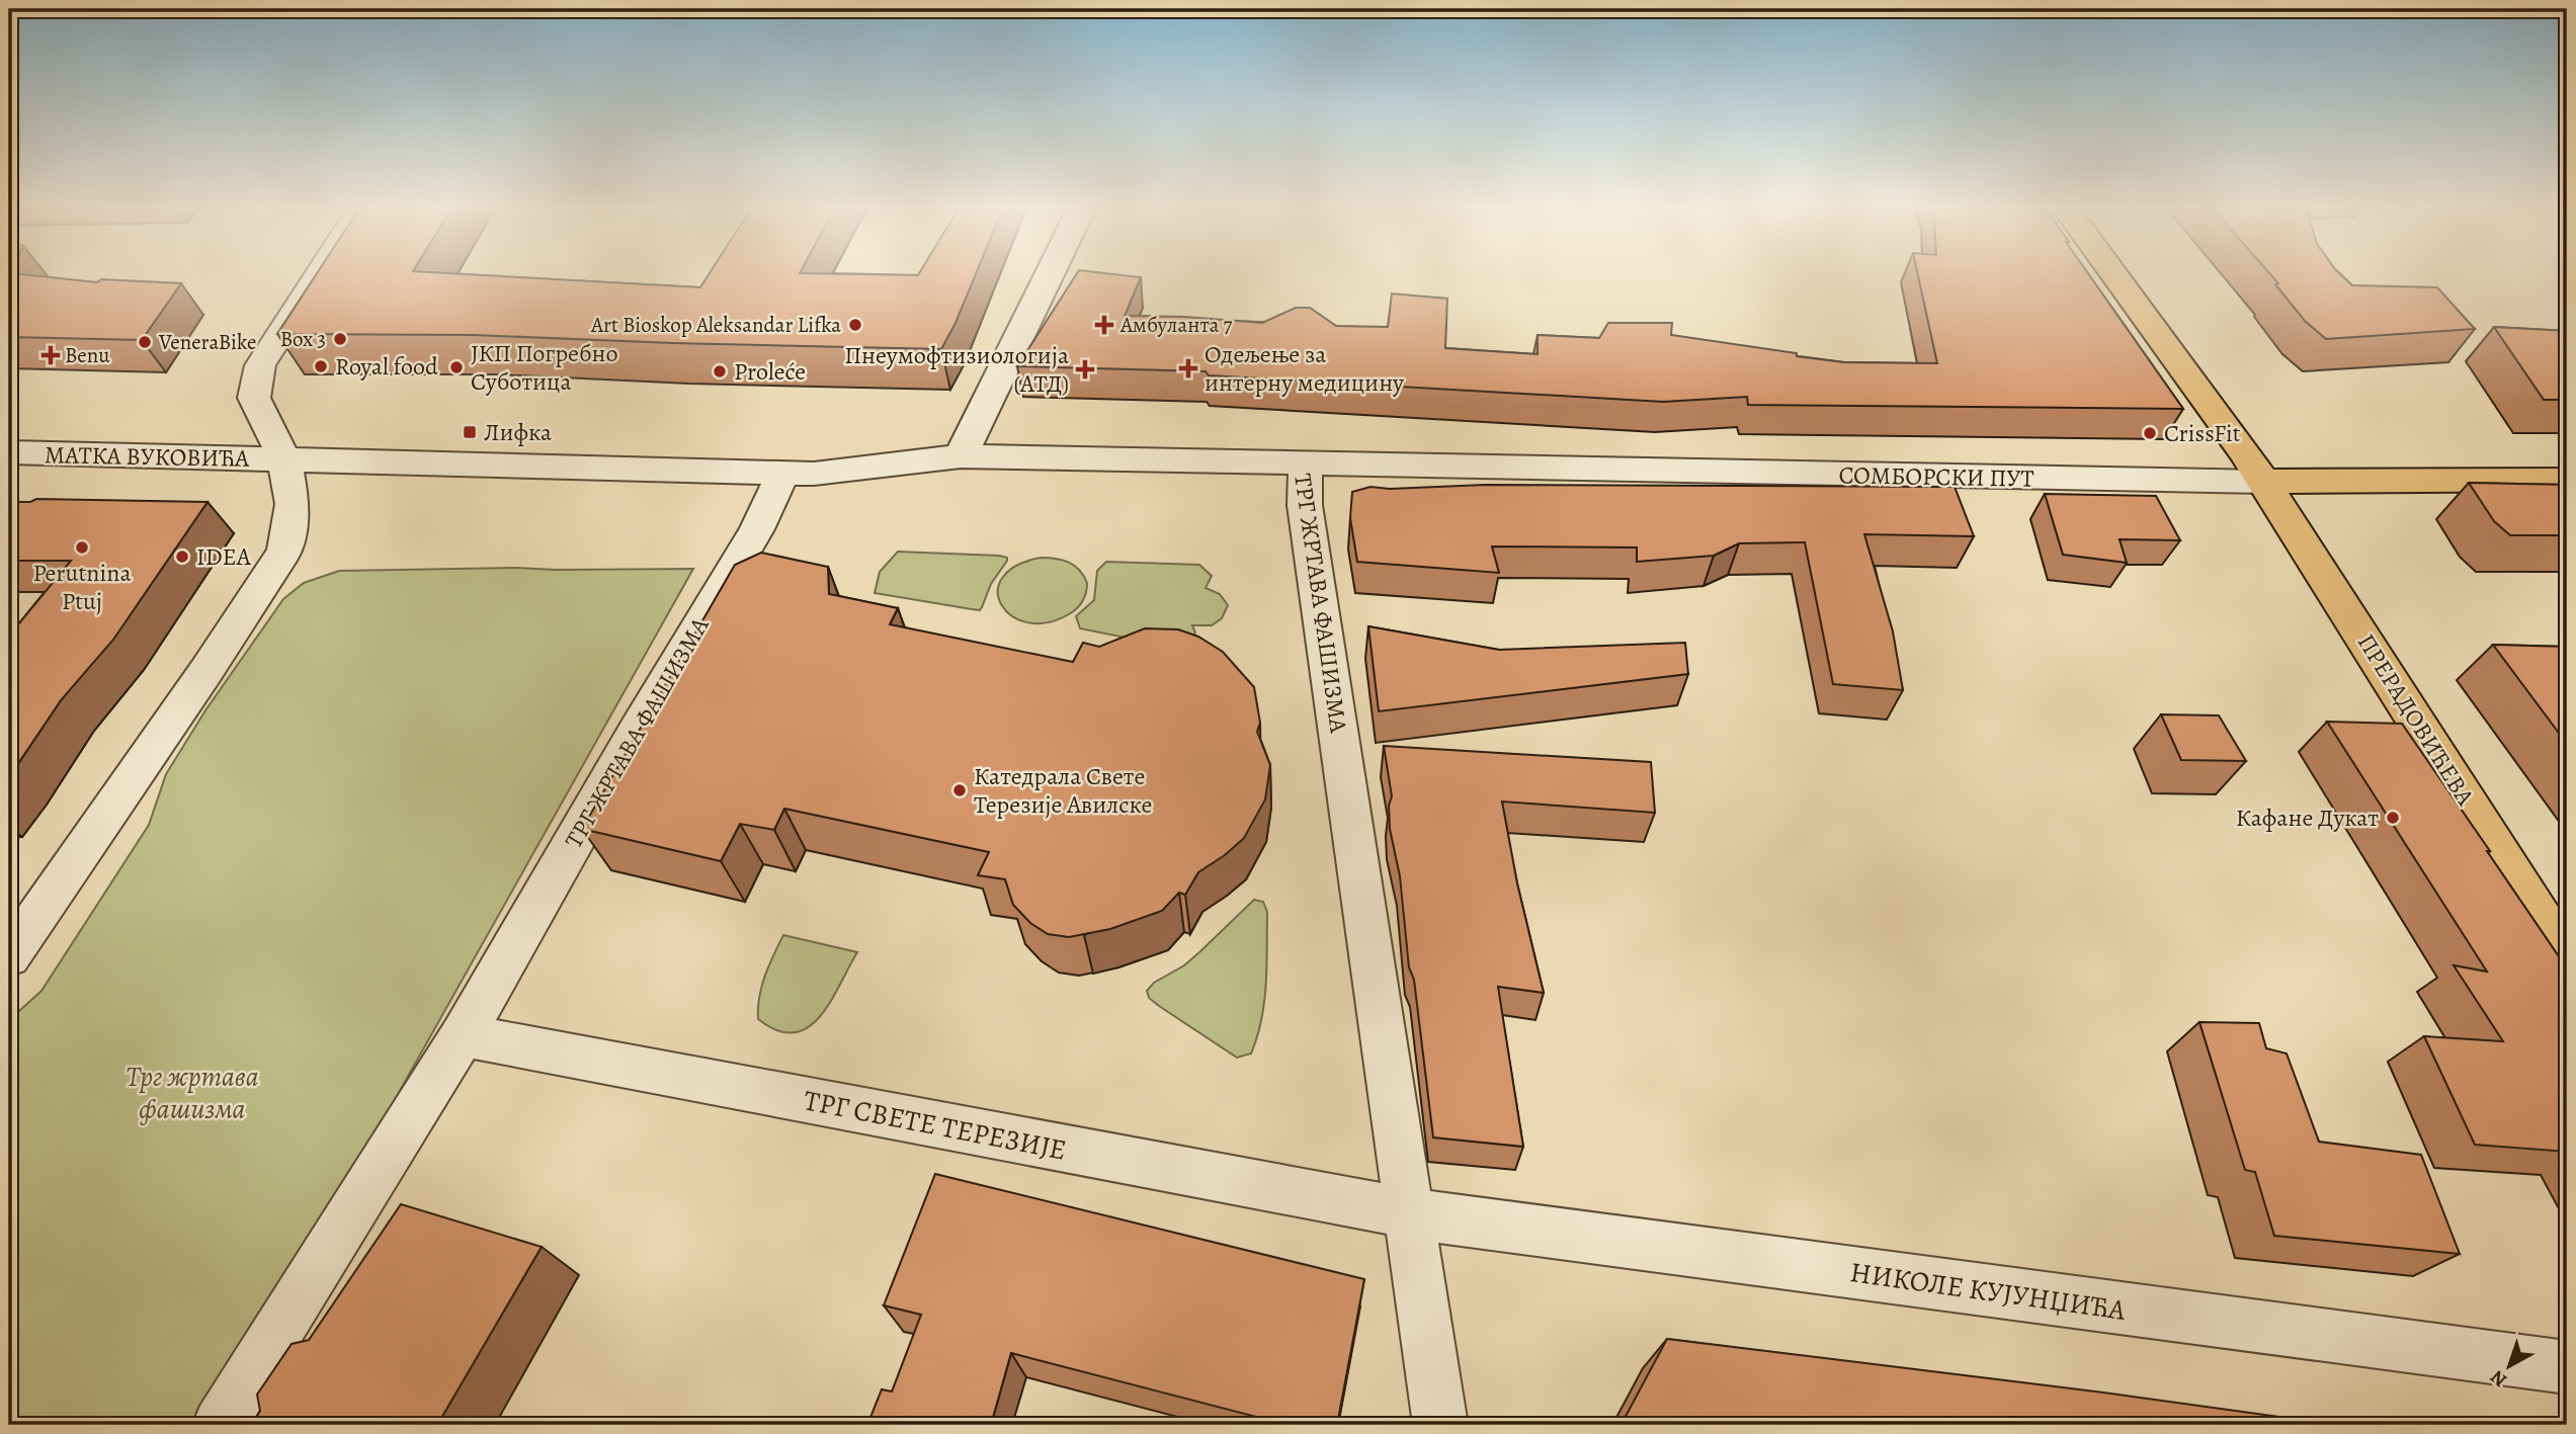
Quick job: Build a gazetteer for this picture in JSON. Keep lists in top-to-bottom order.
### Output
{
  "streets": {
    "main road": ["СОМБОРСКИ ПУТ", "ПРЕРАДОВИЋЕВА"],
    "street": [
      "МАТКА ВУКОВИЋА",
      "ТРГ ЖРТАВА ФАШИЗМА",
      "ТРГ СВЕТЕ ТЕРЕЗИЈЕ",
      "НИКОЛЕ КУЈУНЏИЋА"
    ]
  },
  "crossings": [
    ["МАТКА ВУКОВИЋА", "ТРГ ЖРТАВА ФАШИЗМА"],
    ["СОМБОРСКИ ПУТ", "ТРГ ЖРТАВА ФАШИЗМА"],
    ["СОМБОРСКИ ПУТ", "ПРЕРАДОВИЋЕВА"],
    ["ТРГ ЖРТАВА ФАШИЗМА", "ТРГ СВЕТЕ ТЕРЕЗИЈЕ"],
    ["ТРГ ЖРТАВА ФАШИЗМА", "НИКОЛЕ КУЈУНЏИЋА"],
    ["ТРГ СВЕТЕ ТЕРЕЗИЈЕ", "НИКОЛЕ КУЈУНЏИЋА"]
  ],
  "parks": ["Трг жртава фашизма"],
  "places": {
    "other": [
      "Art Bioskop Aleksandar Lifka",
      "Box 3",
      "VeneraBike",
      "Royal food",
      "ЈКП Погребно Суботица",
      "Proleće",
      "CrissFit",
      "Perutnina Ptuj",
      "IDEA",
      "Катедрала Свете Терезије Авилске",
      "Кафане Дукат"
    ],
    "health": [
      "Амбуланта 7",
      "Benu",
      "Одељење за интерну медицину",
      "Пнеумофтизиологија (АТД)"
    ],
    "transit": ["Лифка"]
  },
  "north": "bottom left"
}
